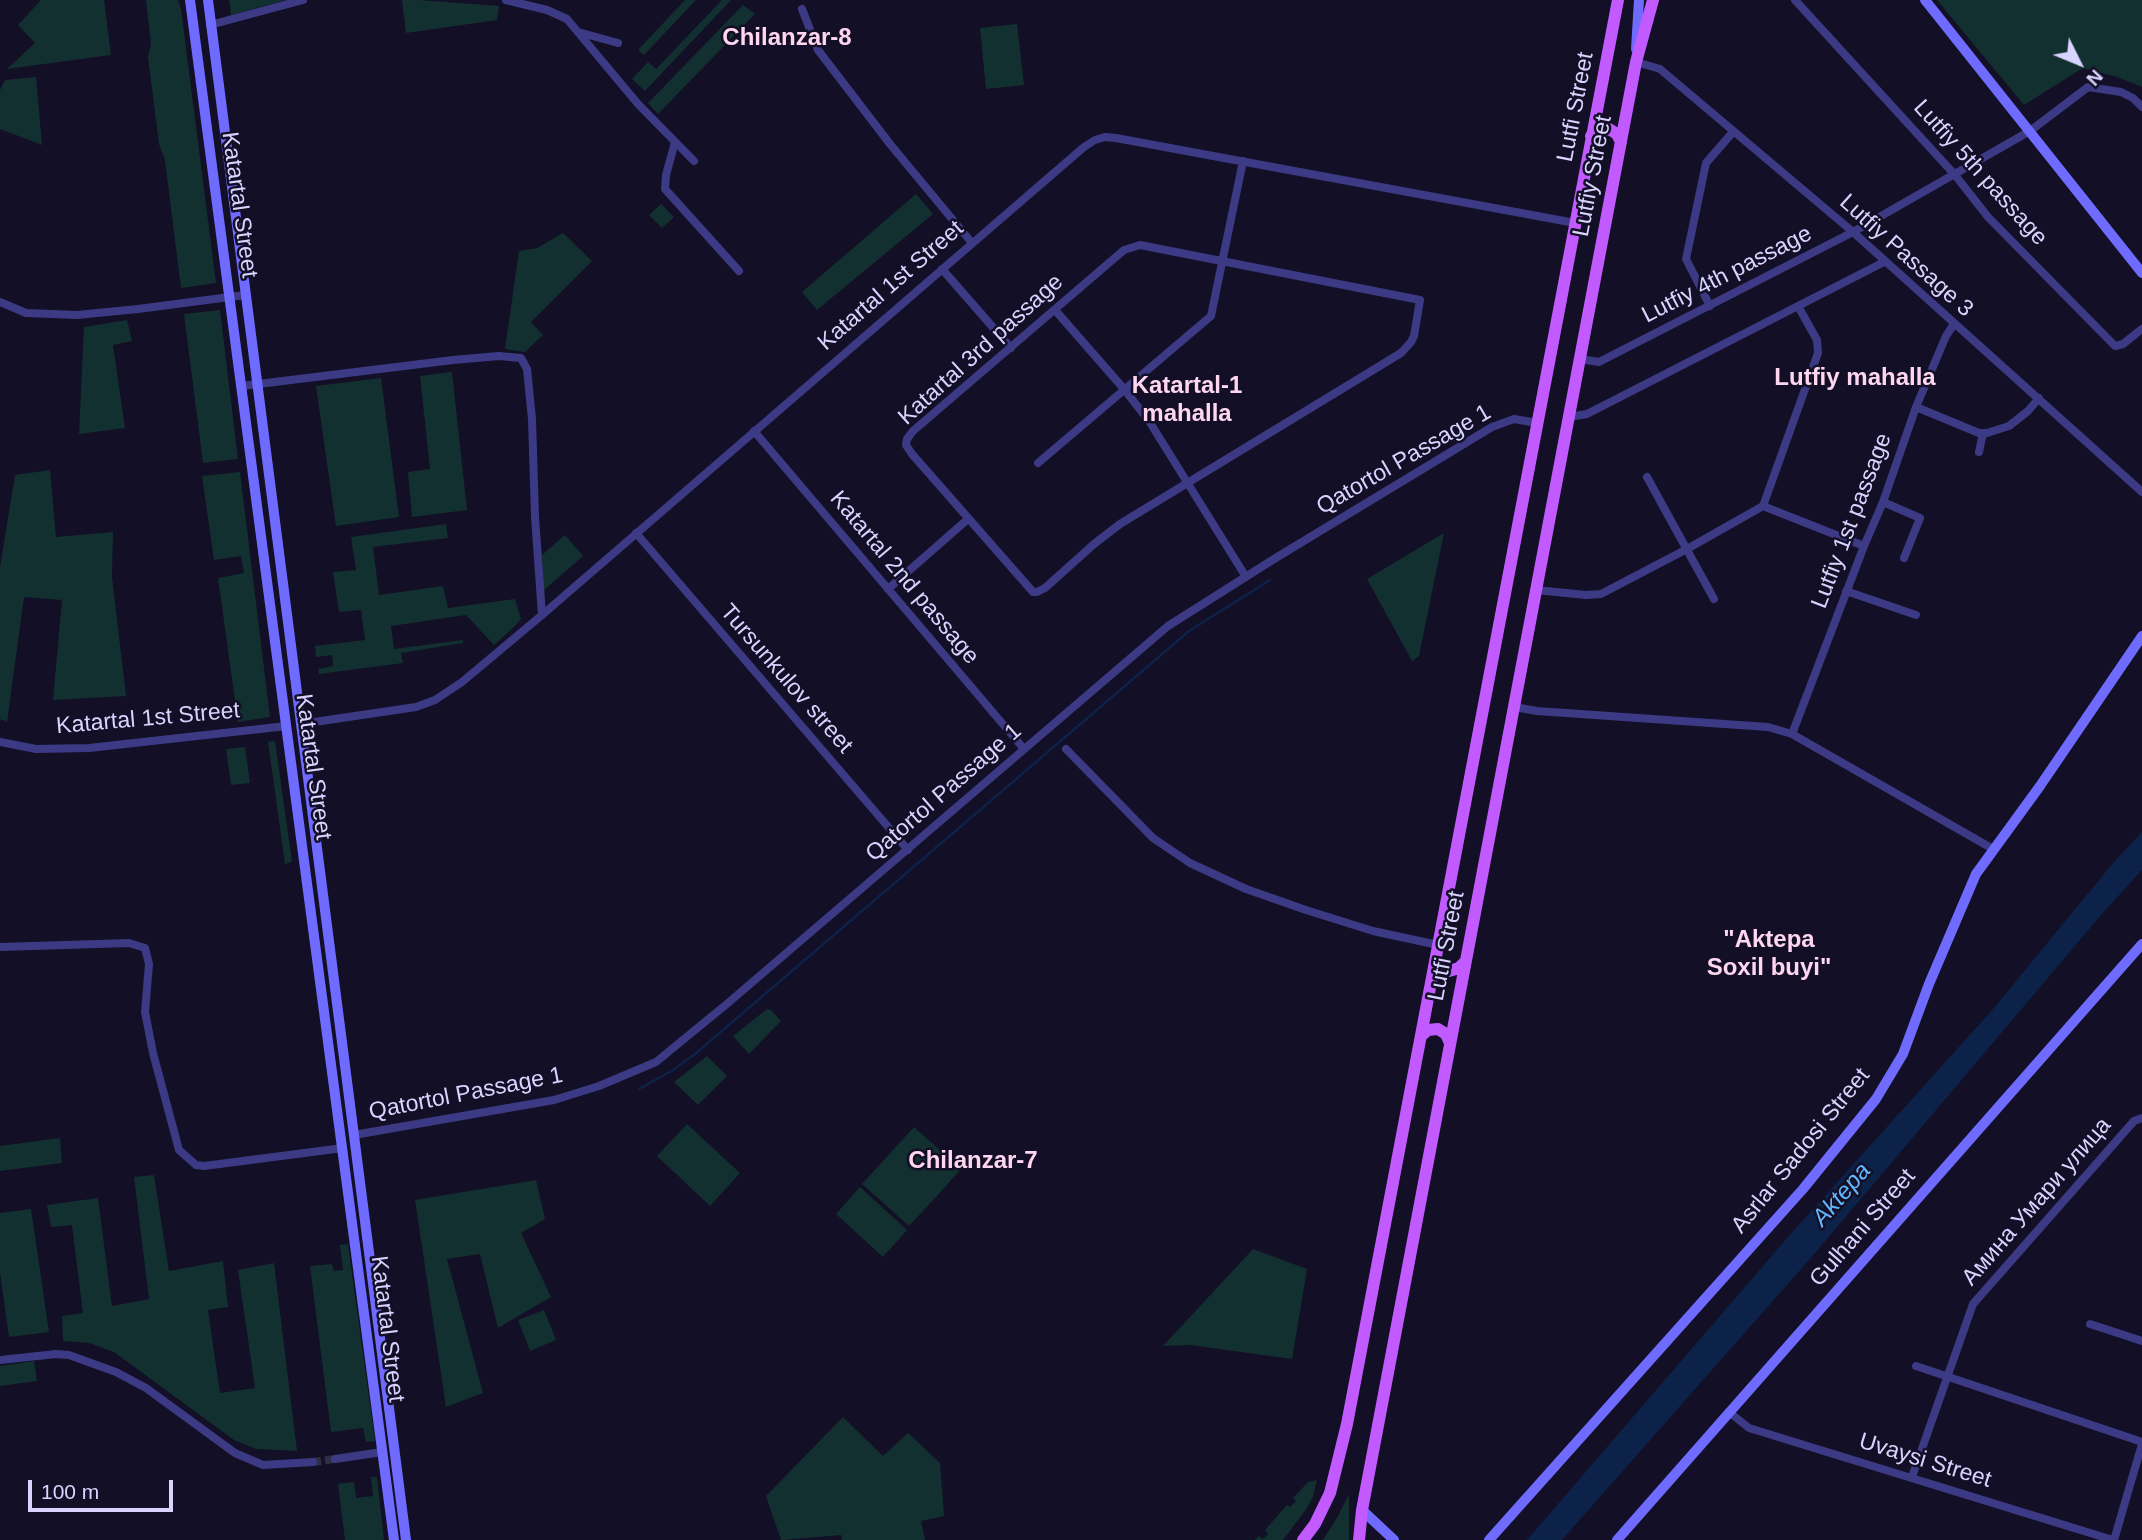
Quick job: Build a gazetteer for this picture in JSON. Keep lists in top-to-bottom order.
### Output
{
  "streets": {
    "main road": [
      "Lutfi Street",
      "Lutfiy Street",
      "Katartal Street",
      "Katartal 1st Street",
      "Asrlar Sadosi Street",
      "Gulhani Street"
    ],
    "street": [
      "Lutfiy 5th passage",
      "Lutfiy Passage 3",
      "Lutfiy 4th passage",
      "Katartal 3rd passage",
      "Qatortol Passage 1",
      "Lutfiy 1st passage",
      "Katartal 2nd passage",
      "Tursunkulov street",
      "Амина Умари улица",
      "Uvaysi Street"
    ]
  },
  "crossings": [
    ["Lutfi Street", "Lutfiy Street"],
    ["Lutfi Street", "Lutfiy 4th passage"],
    ["Lutfi Street", "Katartal 1st Street"],
    ["Lutfi Street", "Qatortol Passage 1"],
    ["Lutfiy 5th passage", "Lutfiy 4th passage"],
    ["Lutfiy Street", "Lutfiy Passage 3"],
    ["Lutfiy Street", "Lutfiy 4th passage"],
    ["Lutfiy Street", "Katartal 1st Street"],
    ["Lutfiy Street", "Qatortol Passage 1"],
    ["Katartal Street", "Katartal 1st Street"],
    ["Katartal Street", "Qatortol Passage 1"],
    ["Lutfiy Passage 3", "Lutfiy 4th passage"],
    ["Lutfiy Passage 3", "Lutfiy 1st passage"],
    ["Katartal 1st Street", "Katartal 2nd passage"],
    ["Katartal 1st Street", "Tursunkulov street"],
    ["Qatortol Passage 1", "Katartal 2nd passage"],
    ["Qatortol Passage 1", "Tursunkulov street"],
    ["Амина Умари улица", "Uvaysi Street"],
    ["Gulhani Street", "Uvaysi Street"]
  ],
  "districts": [
    "Chilanzar-8",
    "Lutfiy mahalla",
    "Katartal-1 mahalla",
    "\"Aktepa Soxil buyi\"",
    "Chilanzar-7"
  ],
  "water": ["Aktepa"],
  "scale_bar": "100 m",
  "north": "bottom right"
}
